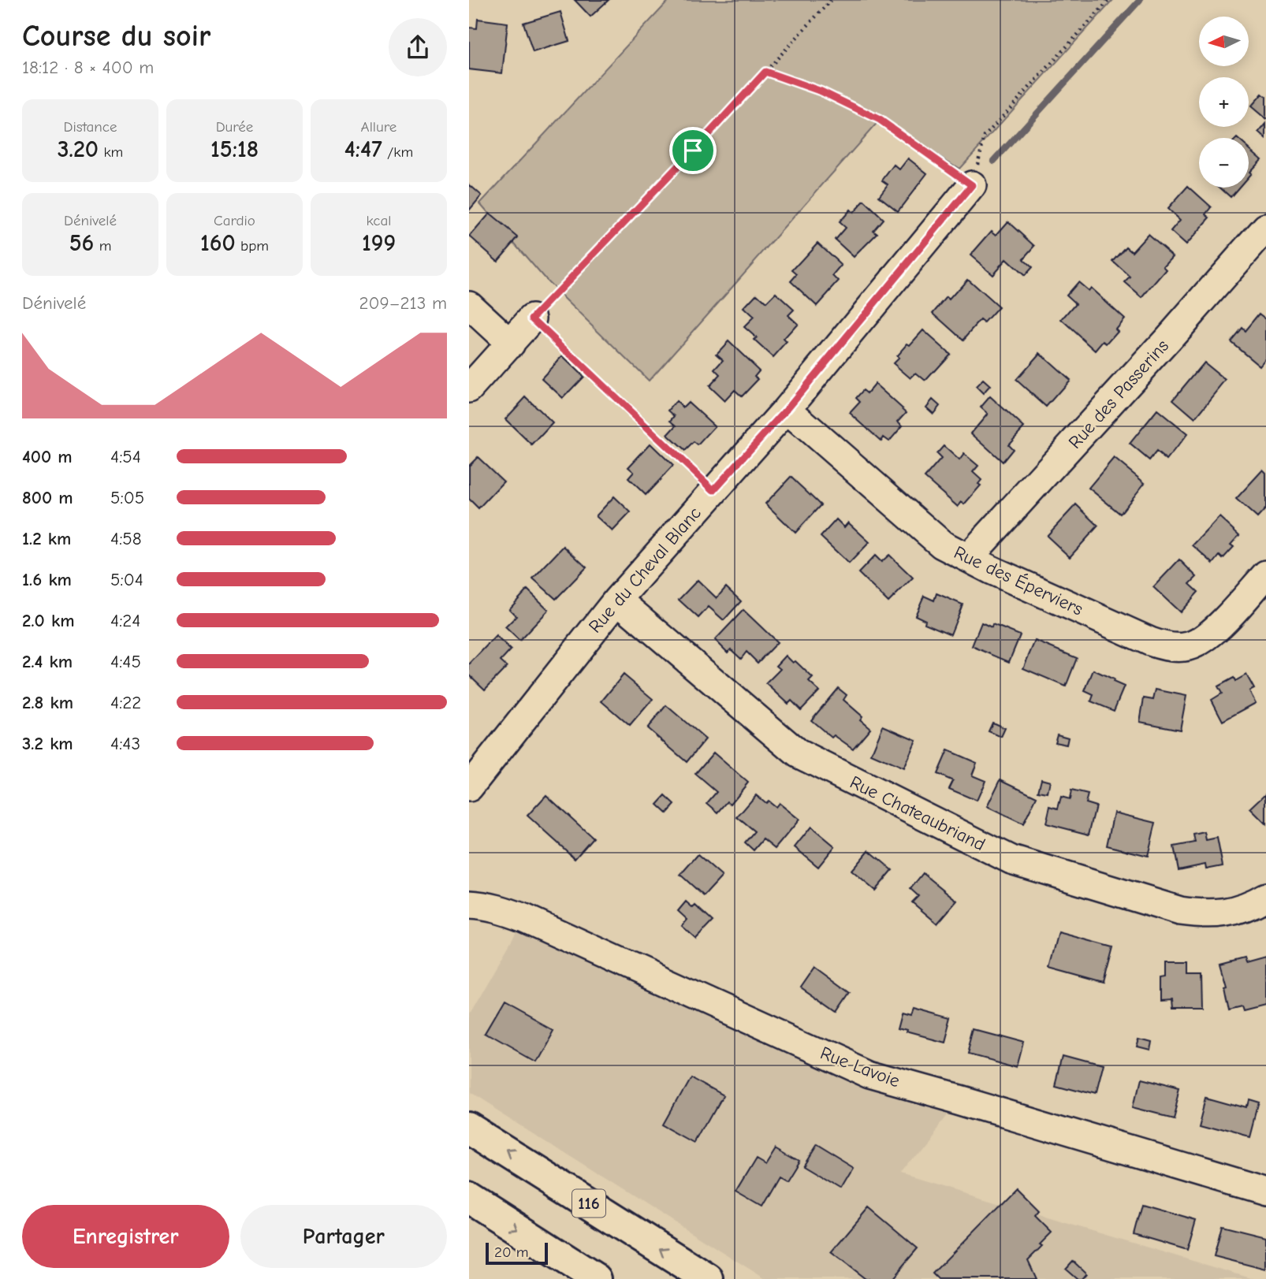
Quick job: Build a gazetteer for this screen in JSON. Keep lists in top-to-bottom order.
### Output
{
  "streets": {
    "main road": ["116"],
    "street": [
      "Rue des Passerins",
      "Rue du Cheval Blanc",
      "Rue des Éperviers",
      "Rue Chateaubriand",
      "Rue Lavoie"
    ]
  },
  "crossings": [
    ["Rue des Passerins", "Rue des Éperviers"],
    ["Rue du Cheval Blanc", "Rue des Éperviers"],
    ["Rue du Cheval Blanc", "Rue Chateaubriand"]
  ],
  "scale_bar": "20 m",
  "north": "left",
  "page": {
    "heading": ["Course du soir", "18:12 · 8 × 400 m"],
    "map_buttons": ["+", "−"],
    "stats": [
      ["Distance", "3.20 km"],
      ["Durée", "15:18"],
      ["Allure", "4:47 /km"],
      ["Dénivelé", "56 m"],
      ["Cardio", "160 bpm"],
      ["kcal", "199"]
    ],
    "chart": ["Dénivelé", "209–213 m"],
    "list": [
      {
        "name": "400 m",
        "note": "4:54"
      },
      {
        "name": "800 m",
        "note": "5:05"
      },
      {
        "name": "1.2 km",
        "note": "4:58"
      },
      {
        "name": "1.6 km",
        "note": "5:04"
      },
      {
        "name": "2.0 km",
        "note": "4:24"
      },
      {
        "name": "2.4 km",
        "note": "4:45"
      },
      {
        "name": "2.8 km",
        "note": "4:22"
      },
      {
        "name": "3.2 km",
        "note": "4:43"
      }
    ],
    "buttons": ["Enregistrer", "Partager"],
    "scale": "20 m"
  }
}
